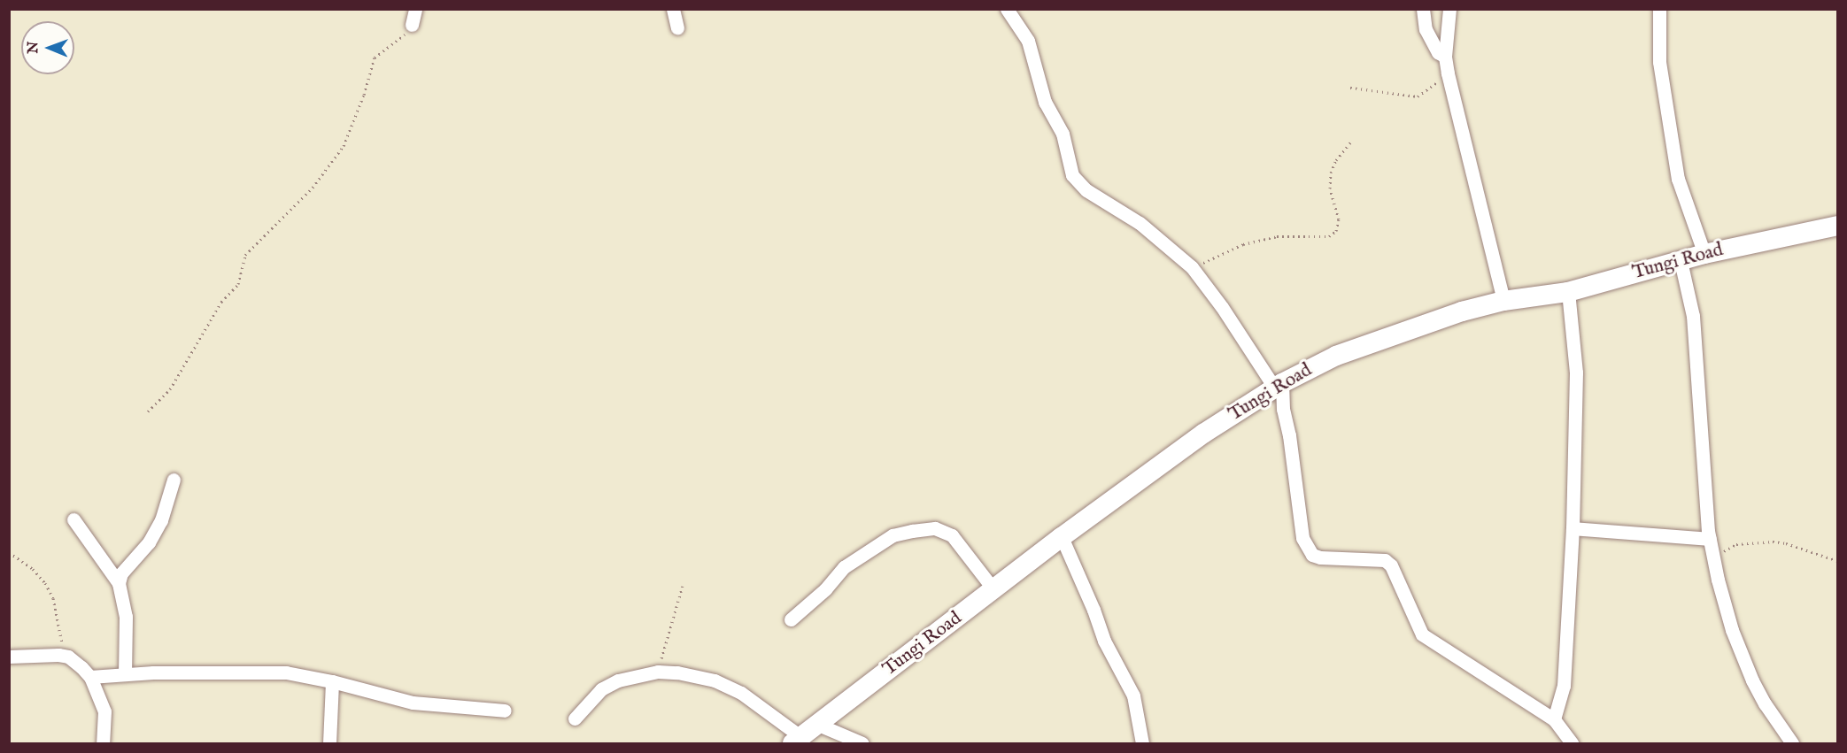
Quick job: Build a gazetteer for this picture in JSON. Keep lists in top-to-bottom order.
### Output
{
  "streets": {
    "main road": ["Tungi Road"]
  },
  "north": "left"
}
